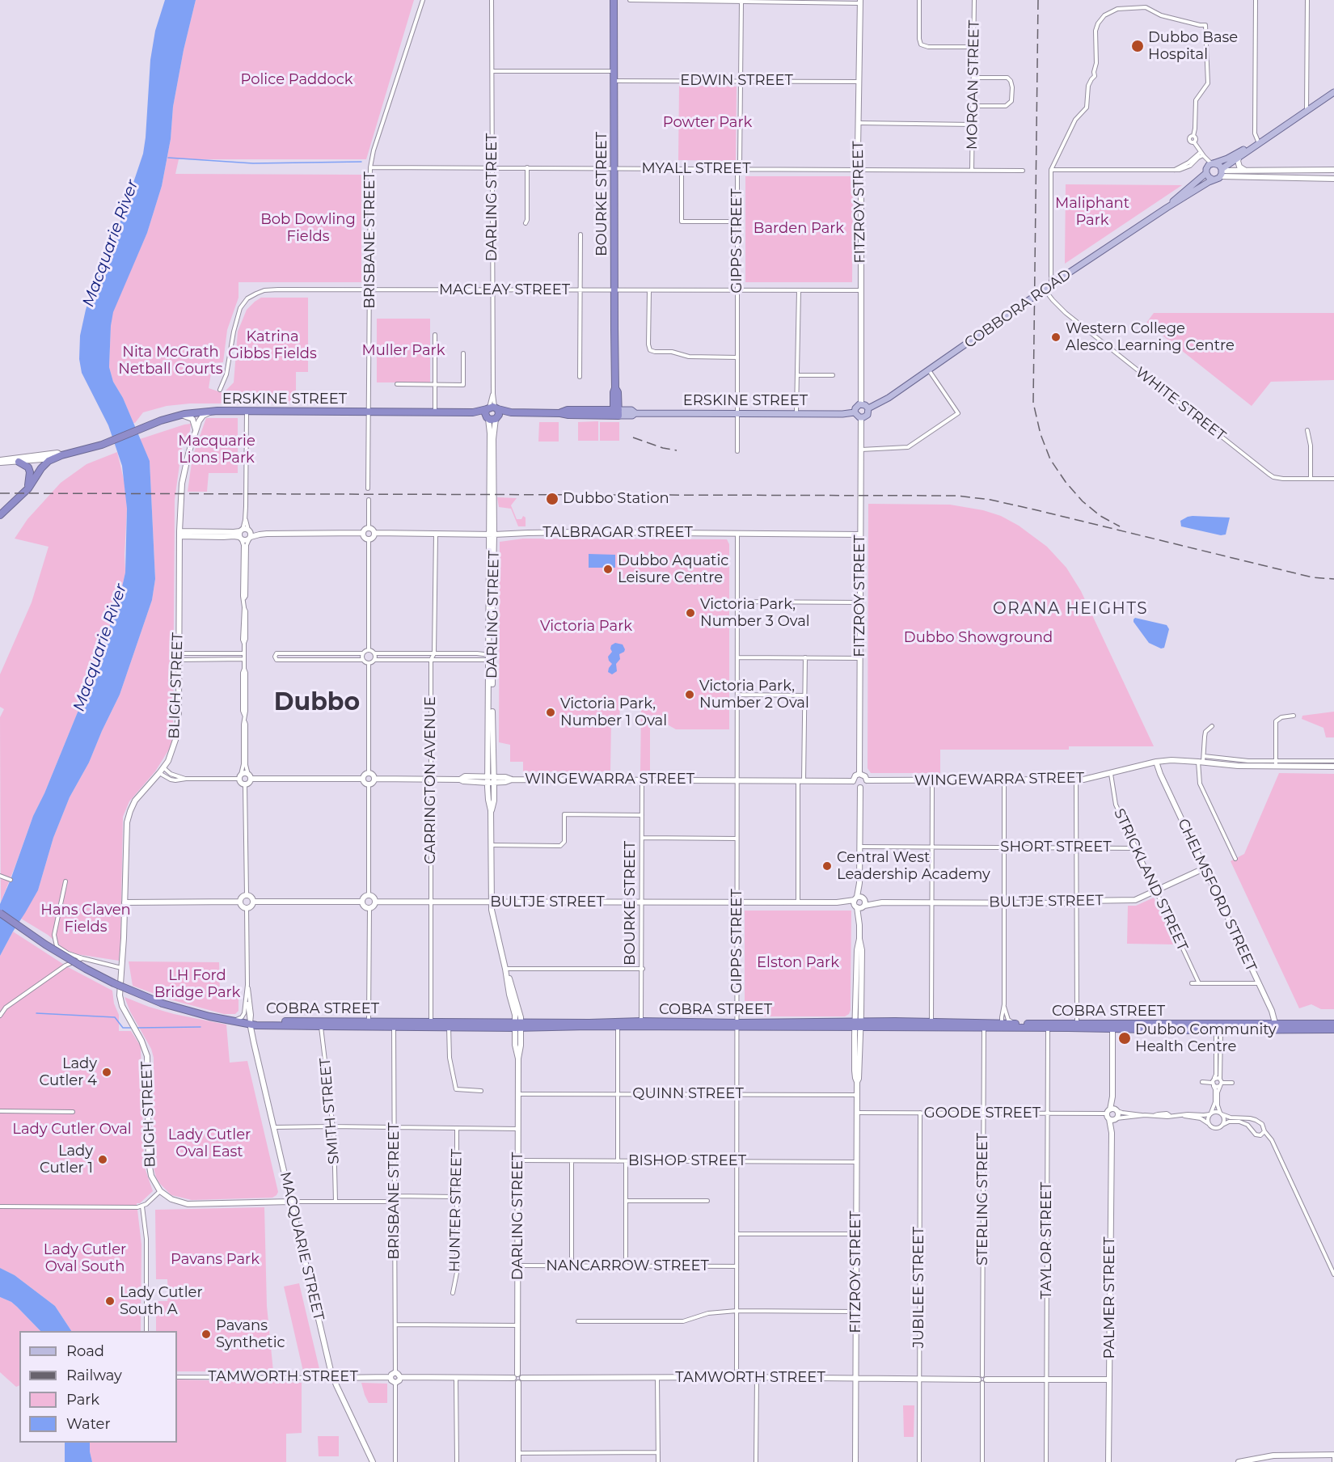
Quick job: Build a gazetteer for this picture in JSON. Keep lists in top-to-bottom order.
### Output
{
  "streets": {
    "highway": ["BOURKE STREET", "ERSKINE STREET", "COBRA STREET"],
    "main road": ["COBBORA ROAD"],
    "street": [
      "EDWIN STREET",
      "MORGAN STREET",
      "MYALL STREET",
      "DARLING STREET",
      "FITZROY STREET",
      "BRISBANE STREET",
      "GIPPS STREET",
      "MACLEAY STREET",
      "WHITE STREET",
      "TALBRAGAR STREET",
      "BLIGH STREET",
      "WINGEWARRA STREET",
      "CARRINGTON AVENUE",
      "SHORT STREET",
      "STRICKLAND STREET",
      "CHELMSFORD STREET",
      "BULTJE STREET",
      "QUINN STREET",
      "SMITH STREET",
      "GOODE STREET",
      "BISHOP STREET",
      "STERLING STREET",
      "HUNTER STREET",
      "TAYLOR STREET",
      "MACQUARIE STREET",
      "NANCARROW STREET",
      "JUBILEE STREET",
      "PALMER STREET",
      "TAMWORTH STREET"
    ]
  },
  "crossings": [
    ["EDWIN STREET", "BOURKE STREET"],
    ["EDWIN STREET", "FITZROY STREET"],
    ["EDWIN STREET", "GIPPS STREET"],
    ["MORGAN STREET", "MYALL STREET"],
    ["MYALL STREET", "BOURKE STREET"],
    ["MYALL STREET", "DARLING STREET"],
    ["MYALL STREET", "FITZROY STREET"],
    ["MYALL STREET", "BRISBANE STREET"],
    ["MYALL STREET", "GIPPS STREET"],
    ["BOURKE STREET", "MACLEAY STREET"],
    ["BOURKE STREET", "ERSKINE STREET"],
    ["BOURKE STREET", "WINGEWARRA STREET"],
    ["BOURKE STREET", "BULTJE STREET"],
    ["BOURKE STREET", "COBRA STREET"],
    ["DARLING STREET", "MACLEAY STREET"],
    ["DARLING STREET", "ERSKINE STREET"],
    ["DARLING STREET", "TALBRAGAR STREET"],
    ["DARLING STREET", "WINGEWARRA STREET"],
    ["DARLING STREET", "BULTJE STREET"],
    ["DARLING STREET", "COBRA STREET"],
    ["DARLING STREET", "QUINN STREET"],
    ["DARLING STREET", "BISHOP STREET"],
    ["DARLING STREET", "NANCARROW STREET"],
    ["DARLING STREET", "TAMWORTH STREET"],
    ["FITZROY STREET", "MACLEAY STREET"],
    ["FITZROY STREET", "COBBORA ROAD"],
    ["FITZROY STREET", "ERSKINE STREET"],
    ["FITZROY STREET", "TALBRAGAR STREET"],
    ["FITZROY STREET", "WINGEWARRA STREET"],
    ["FITZROY STREET", "SHORT STREET"],
    ["FITZROY STREET", "BULTJE STREET"],
    ["FITZROY STREET", "COBRA STREET"],
    ["FITZROY STREET", "QUINN STREET"],
    ["FITZROY STREET", "GOODE STREET"],
    ["FITZROY STREET", "BISHOP STREET"],
    ["FITZROY STREET", "TAMWORTH STREET"],
    ["BRISBANE STREET", "MACLEAY STREET"],
    ["BRISBANE STREET", "ERSKINE STREET"],
    ["BRISBANE STREET", "COBRA STREET"],
    ["BRISBANE STREET", "TAMWORTH STREET"],
    ["GIPPS STREET", "MACLEAY STREET"],
    ["GIPPS STREET", "ERSKINE STREET"],
    ["GIPPS STREET", "TALBRAGAR STREET"],
    ["GIPPS STREET", "WINGEWARRA STREET"],
    ["GIPPS STREET", "BULTJE STREET"],
    ["GIPPS STREET", "COBRA STREET"],
    ["GIPPS STREET", "QUINN STREET"],
    ["GIPPS STREET", "BISHOP STREET"],
    ["GIPPS STREET", "NANCARROW STREET"],
    ["GIPPS STREET", "TAMWORTH STREET"],
    ["COBBORA ROAD", "ERSKINE STREET"],
    ["COBBORA ROAD", "WHITE STREET"],
    ["TALBRAGAR STREET", "CARRINGTON AVENUE"],
    ["WINGEWARRA STREET", "CARRINGTON AVENUE"],
    ["WINGEWARRA STREET", "STRICKLAND STREET"],
    ["WINGEWARRA STREET", "CHELMSFORD STREET"],
    ["CARRINGTON AVENUE", "BULTJE STREET"],
    ["CARRINGTON AVENUE", "COBRA STREET"],
    ["SHORT STREET", "STRICKLAND STREET"],
    ["STRICKLAND STREET", "BULTJE STREET"],
    ["CHELMSFORD STREET", "BULTJE STREET"],
    ["CHELMSFORD STREET", "COBRA STREET"],
    ["COBRA STREET", "SMITH STREET"],
    ["COBRA STREET", "STERLING STREET"],
    ["COBRA STREET", "TAYLOR STREET"],
    ["COBRA STREET", "MACQUARIE STREET"],
    ["COBRA STREET", "PALMER STREET"],
    ["GOODE STREET", "STERLING STREET"],
    ["GOODE STREET", "TAYLOR STREET"],
    ["GOODE STREET", "JUBILEE STREET"],
    ["GOODE STREET", "PALMER STREET"],
    ["STERLING STREET", "TAMWORTH STREET"],
    ["TAYLOR STREET", "TAMWORTH STREET"],
    ["MACQUARIE STREET", "TAMWORTH STREET"],
    ["JUBILEE STREET", "TAMWORTH STREET"],
    ["PALMER STREET", "TAMWORTH STREET"]
  ],
  "districts": ["ORANA HEIGHTS", "Dubbo"],
  "water": ["Macquarie River"],
  "parks": [
    "Police Paddock",
    "Powter Park",
    "Maliphant Park",
    "Bob Dowling Fields",
    "Barden Park",
    "Katrina Gibbs Fields",
    "Muller Park",
    "Nita McGrath Netball Courts",
    "Macquarie Lions Park",
    "Victoria Park",
    "Dubbo Showground",
    "Hans Claven Fields",
    "Elston Park",
    "LH Ford Bridge Park",
    "Lady Cutler Oval",
    "Lady Cutler Oval East",
    "Lady Cutler Oval South",
    "Pavans Park"
  ],
  "places": [
    "Dubbo Base Hospital",
    "Western College Alesco Learning Centre",
    "Dubbo Station",
    "Dubbo Aquatic Leisure Centre",
    "Victoria Park, Number 3 Oval",
    "Victoria Park, Number 2 Oval",
    "Victoria Park, Number 1 Oval",
    "Central West Leadership Academy",
    "Dubbo Community Health Centre",
    "Lady Cutler 4",
    "Lady Cutler 1",
    "Lady Cutler South A",
    "Pavans Synthetic"
  ],
  "legend": [
    "Road",
    "Railway",
    "Park",
    "Water"
  ]
}
